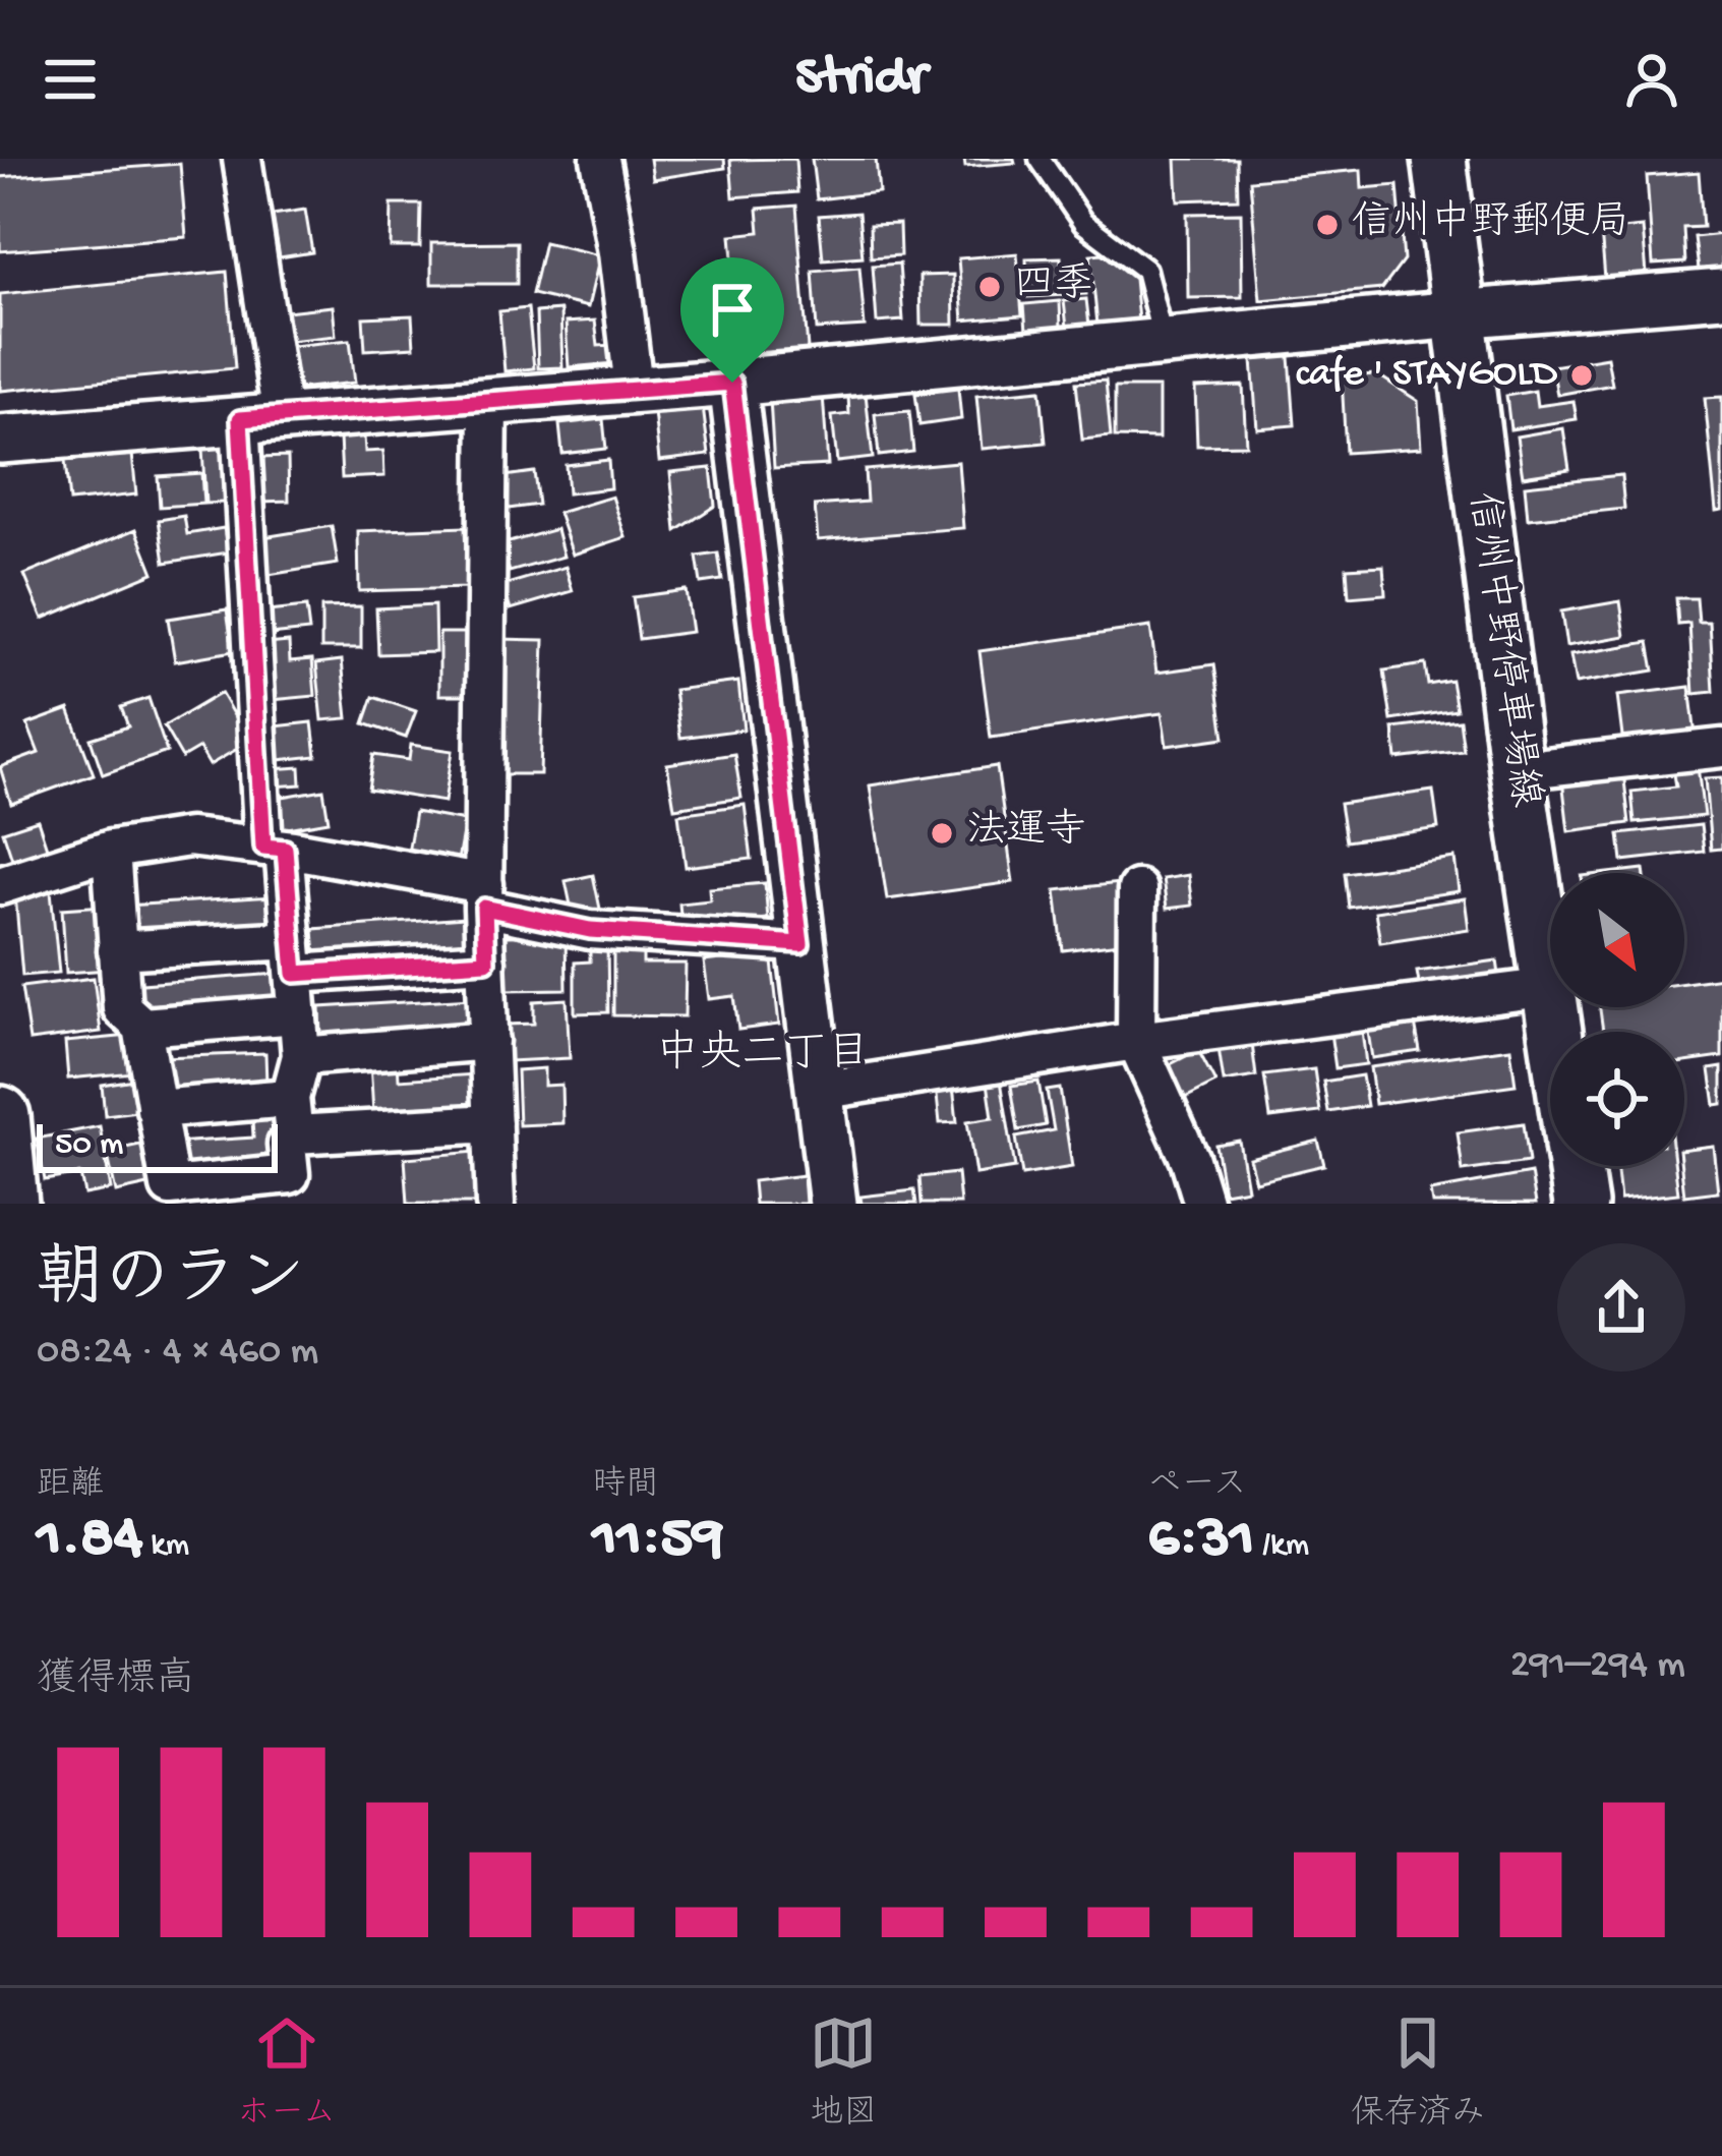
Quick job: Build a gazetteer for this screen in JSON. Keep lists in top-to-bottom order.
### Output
{
  "streets": {
    "main road": ["信州中野停車場線"]
  },
  "districts": ["中央二丁目"],
  "places": [
    "信州中野郵便局",
    "四季",
    "cafe ' STAYGOLD",
    "法運寺"
  ],
  "scale_bar": "50 m",
  "north": "bottom right",
  "page": {
    "header": "Stridr",
    "scale": "50 m",
    "heading": ["朝のラン", "08:24 · 4 × 460 m"],
    "stats": [
      ["距離", "1.84 km"],
      ["時間", "11:59"],
      ["ペース", "6:31 /km"]
    ],
    "chart": ["獲得標高", "291–294 m"],
    "tabs": ["ホーム", "地図", "保存済み"]
  }
}
